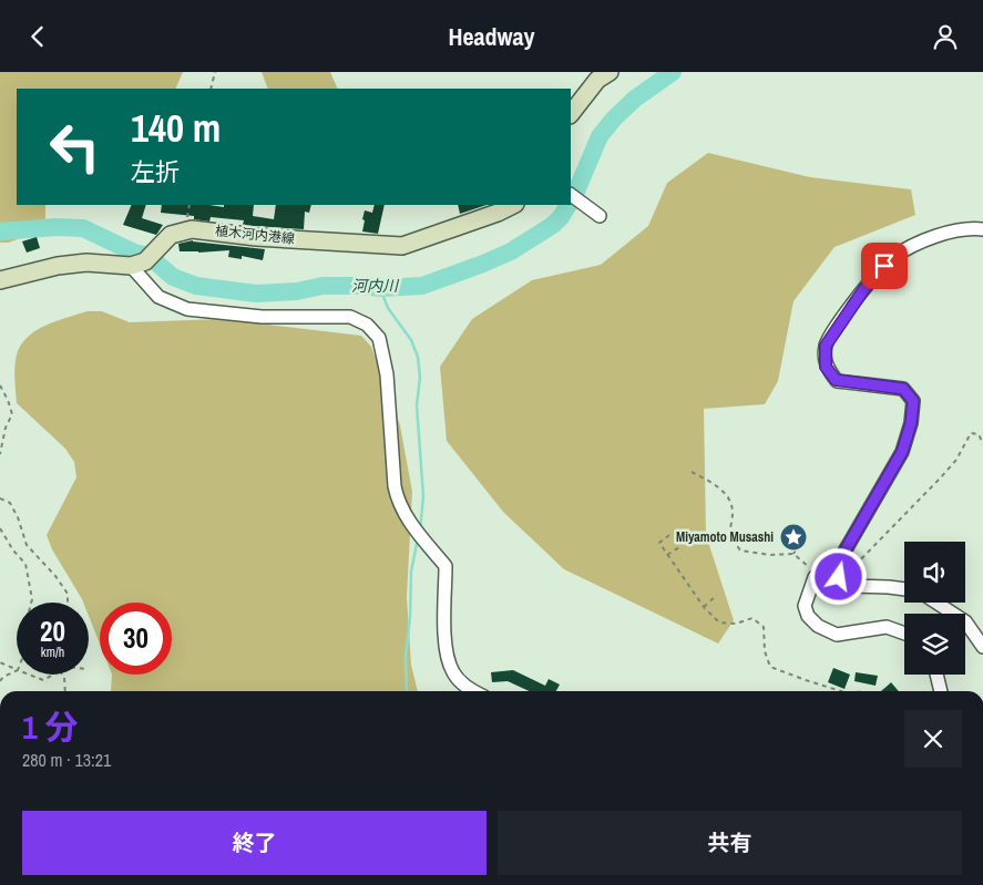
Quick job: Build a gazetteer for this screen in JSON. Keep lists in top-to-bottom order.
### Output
{
  "streets": {
    "main road": ["植木河内港線"]
  },
  "water": ["河内川"],
  "places": {
    "place": ["Miyamoto Musashi"]
  },
  "page": {
    "header": "Headway",
    "turn": ["140 m", "左折"],
    "speed": "20 km/h",
    "limit": "30",
    "heading": ["1 分", "280 m · 13:21"],
    "buttons": ["終了", "共有"]
  }
}
